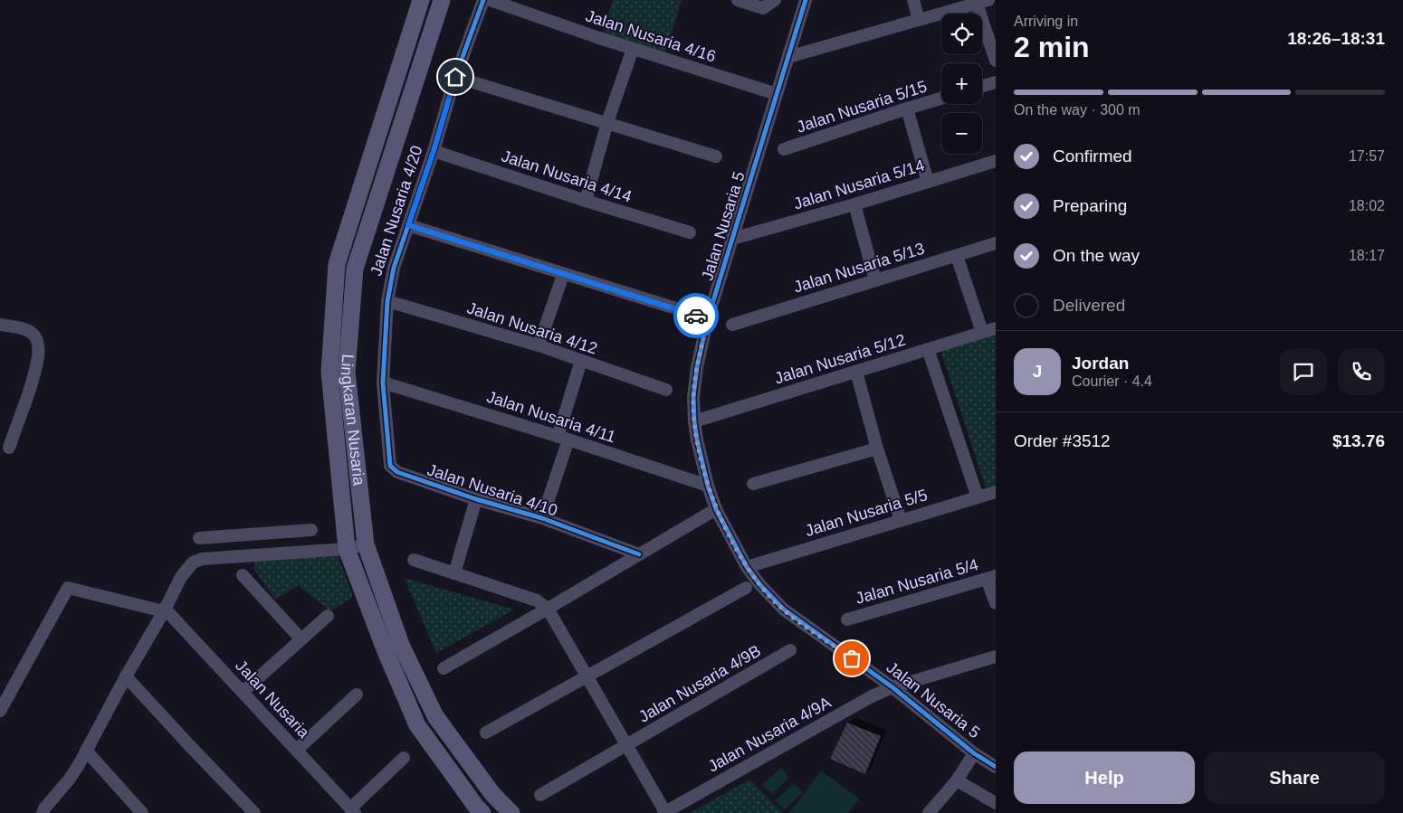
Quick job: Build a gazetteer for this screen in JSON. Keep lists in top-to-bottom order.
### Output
{
  "streets": {
    "main road": ["Lingkaran Nusaria"],
    "street": [
      "Jalan Nusaria 4/16",
      "Jalan Nusaria 5/15",
      "Jalan Nusaria 4/14",
      "Jalan Nusaria 5/14",
      "Jalan Nusaria 4/20",
      "Jalan Nusaria 5",
      "Jalan Nusaria 5/13",
      "Jalan Nusaria 4/12",
      "Jalan Nusaria 5/12",
      "Jalan Nusaria 4/11",
      "Jalan Nusaria 4/10",
      "Jalan Nusaria 5/5",
      "Jalan Nusaria 5/4",
      "Jalan Nusaria 4/9B",
      "Jalan Nusaria",
      "Jalan Nusaria 4/9A"
    ]
  },
  "crossings": [
    ["Jalan Nusaria 4/16", "Jalan Nusaria 5"],
    ["Jalan Nusaria 4/14", "Jalan Nusaria 4/20"],
    ["Jalan Nusaria 5/14", "Jalan Nusaria 5"],
    ["Jalan Nusaria 4/20", "Jalan Nusaria 4/12"],
    ["Jalan Nusaria 4/20", "Jalan Nusaria 4/11"],
    ["Jalan Nusaria 4/20", "Jalan Nusaria 4/10"],
    ["Jalan Nusaria 5", "Jalan Nusaria 5/12"],
    ["Jalan Nusaria 5", "Jalan Nusaria 4/11"],
    ["Jalan Nusaria 5", "Jalan Nusaria 5/5"],
    ["Jalan Nusaria 5", "Jalan Nusaria 4/9A"]
  ],
  "page": {
    "heading": ["2 min", "Arriving in", "18:26–18:31"],
    "panel": [
      "Jordan",
      "Courier · 4.4",
      "Order #3512",
      "$13.76"
    ],
    "map_buttons": ["+", "−"],
    "bar": "On the way · 300 m",
    "list": [
      ["Confirmed", "17:57"],
      ["Preparing", "18:02"],
      ["On the way", "18:17"],
      "Delivered"
    ],
    "round": "J",
    "buttons": ["Help", "Share"]
  }
}
